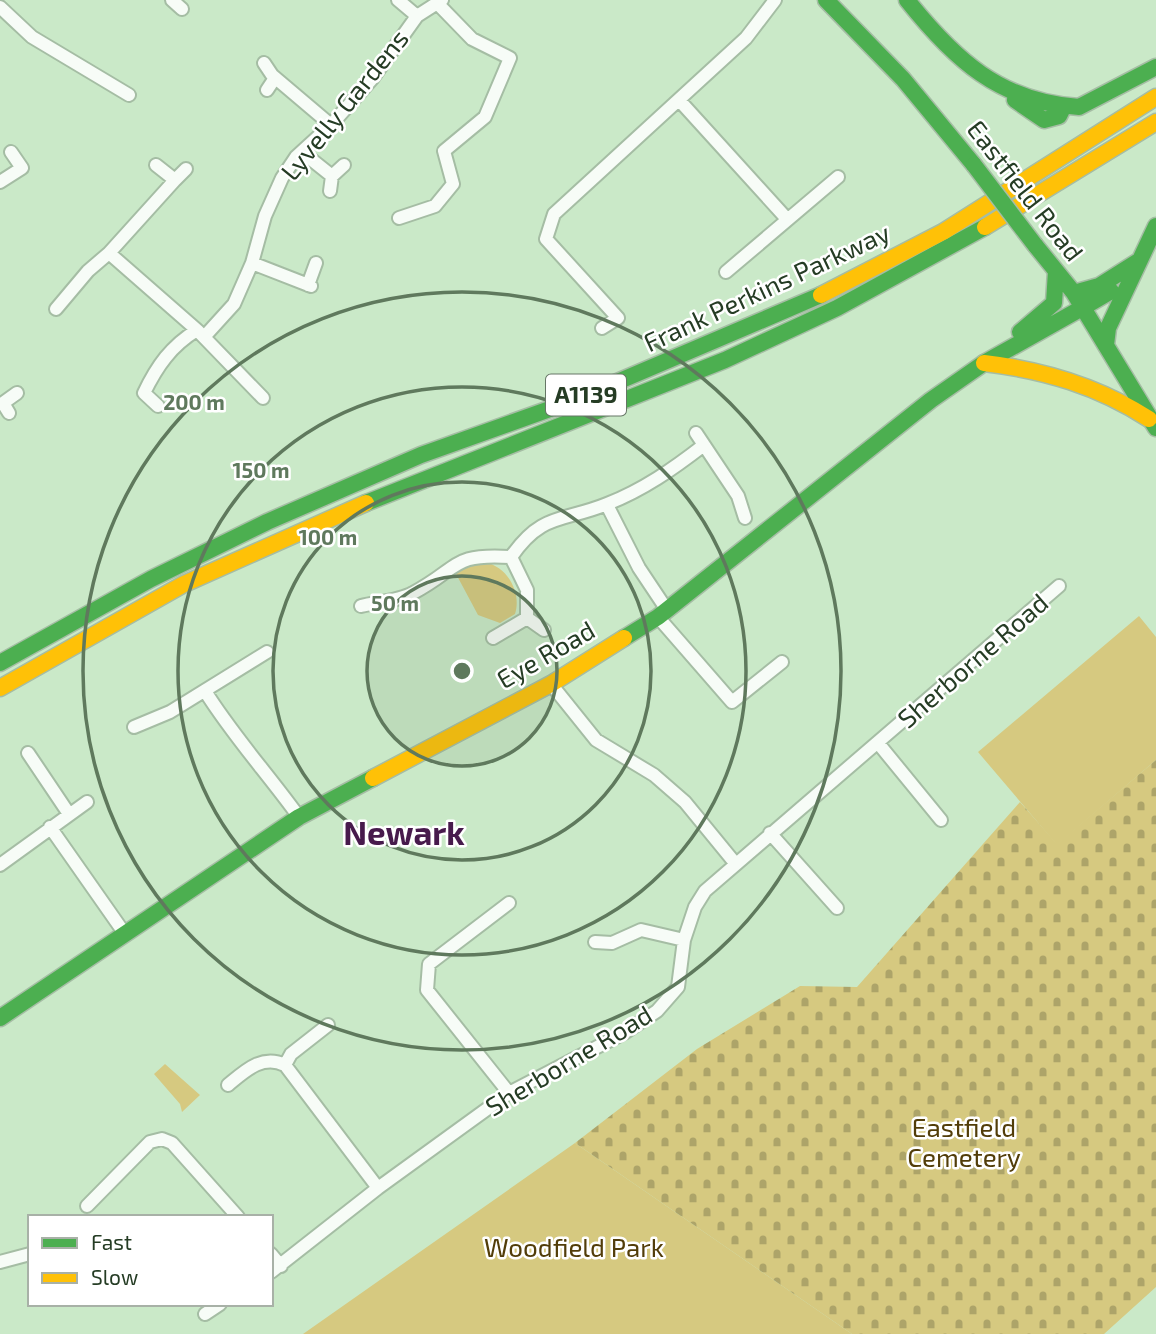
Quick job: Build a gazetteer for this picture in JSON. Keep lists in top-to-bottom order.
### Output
{
  "streets": {
    "main road": [
      "Eastfield Road",
      "Frank Perkins Parkway",
      "A1139",
      "Eye Road"
    ],
    "street": ["Lyvelly Gardens", "Sherborne Road"]
  },
  "crossings": [
    ["Eastfield Road", "Eye Road"]
  ],
  "districts": ["Newark"],
  "parks": ["Eastfield Cemetery", "Woodfield Park"],
  "legend": ["Fast", "Slow"],
  "rings": [
    "200 m",
    "150 m",
    "100 m",
    "50 m"
  ]
}
